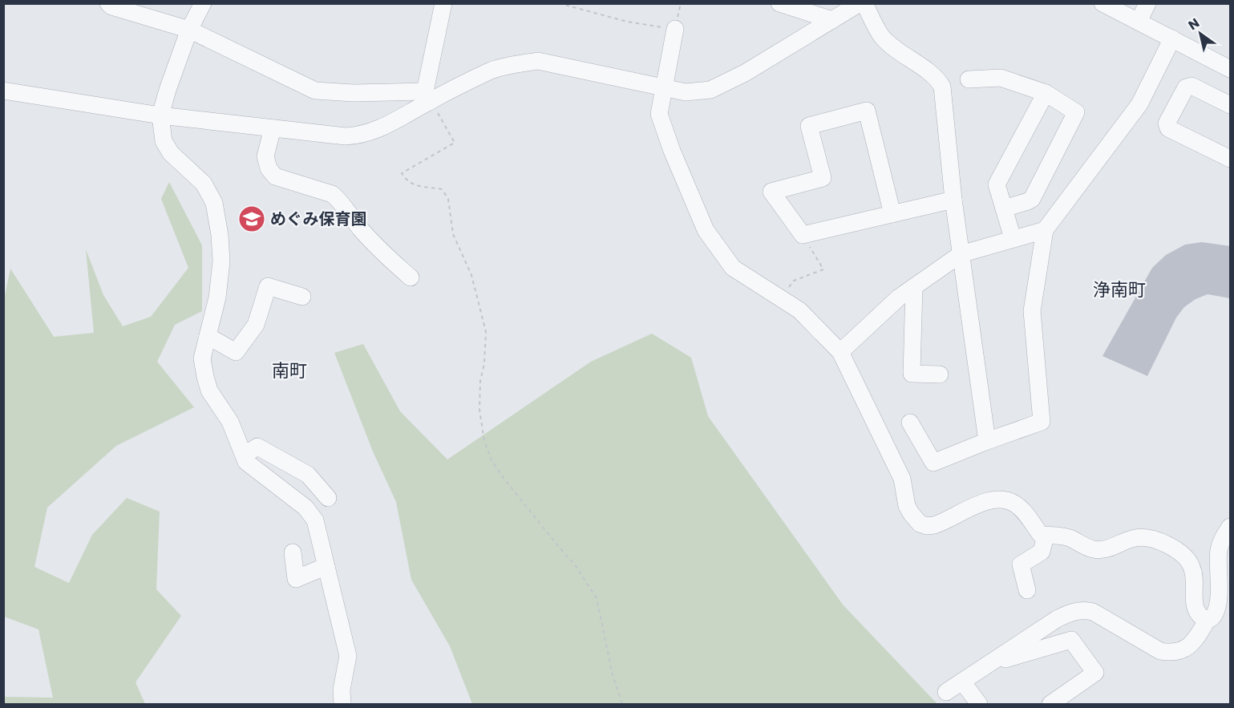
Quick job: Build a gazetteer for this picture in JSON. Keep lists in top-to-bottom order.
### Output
{
  "districts": ["浄南町", "南町"],
  "places": {
    "school or university": ["めぐみ保育園"]
  },
  "north": "top left"
}
